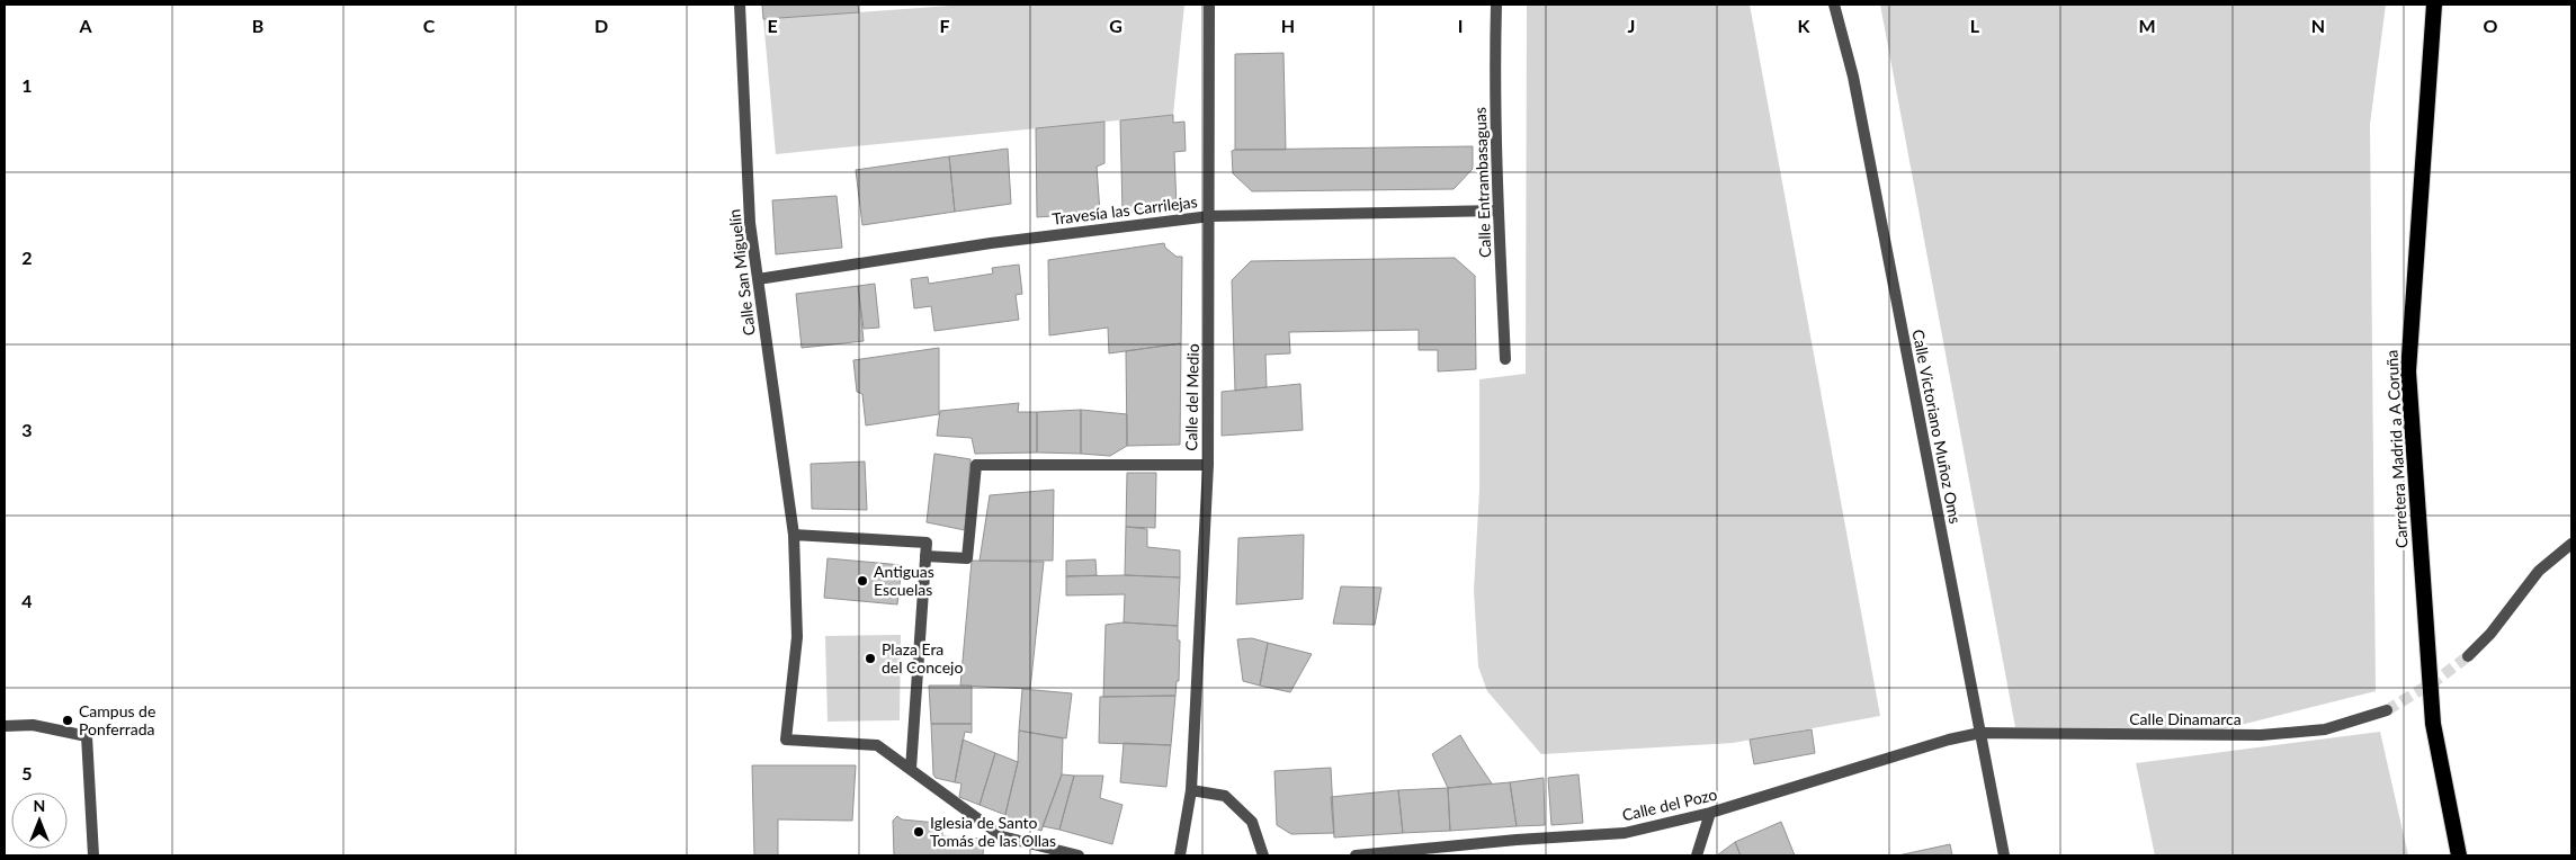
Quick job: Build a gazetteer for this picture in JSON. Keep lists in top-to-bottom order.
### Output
{
  "streets": {
    "highway": ["Carretera Madrid a A Coruña"],
    "street": [
      "Calle Entrambasaguas",
      "Travesía las Carrilejas",
      "Calle San Miguelín",
      "Calle del Medio",
      "Calle Victoriano Muñoz Oms",
      "Calle Dinamarca",
      "Calle del Pozo"
    ]
  },
  "crossings": [
    ["Calle Entrambasaguas", "Travesía las Carrilejas"],
    ["Travesía las Carrilejas", "Calle San Miguelín"],
    ["Travesía las Carrilejas", "Calle del Medio"],
    ["Calle Victoriano Muñoz Oms", "Calle Dinamarca"],
    ["Calle Victoriano Muñoz Oms", "Calle del Pozo"],
    ["Calle Dinamarca", "Calle del Pozo"]
  ],
  "places": [
    "Antiguas Escuelas",
    "Plaza Era del Concejo",
    "Campus de Ponferrada",
    "Iglesia de Santo Tomás de las Ollas"
  ],
  "north": "top",
  "grid": {
    "columns": [
      "A",
      "B",
      "C",
      "D",
      "E",
      "F",
      "G",
      "H",
      "I",
      "J",
      "K",
      "L",
      "M",
      "N",
      "O"
    ],
    "rows": [
      "1",
      "2",
      "3",
      "4",
      "5"
    ]
  }
}
